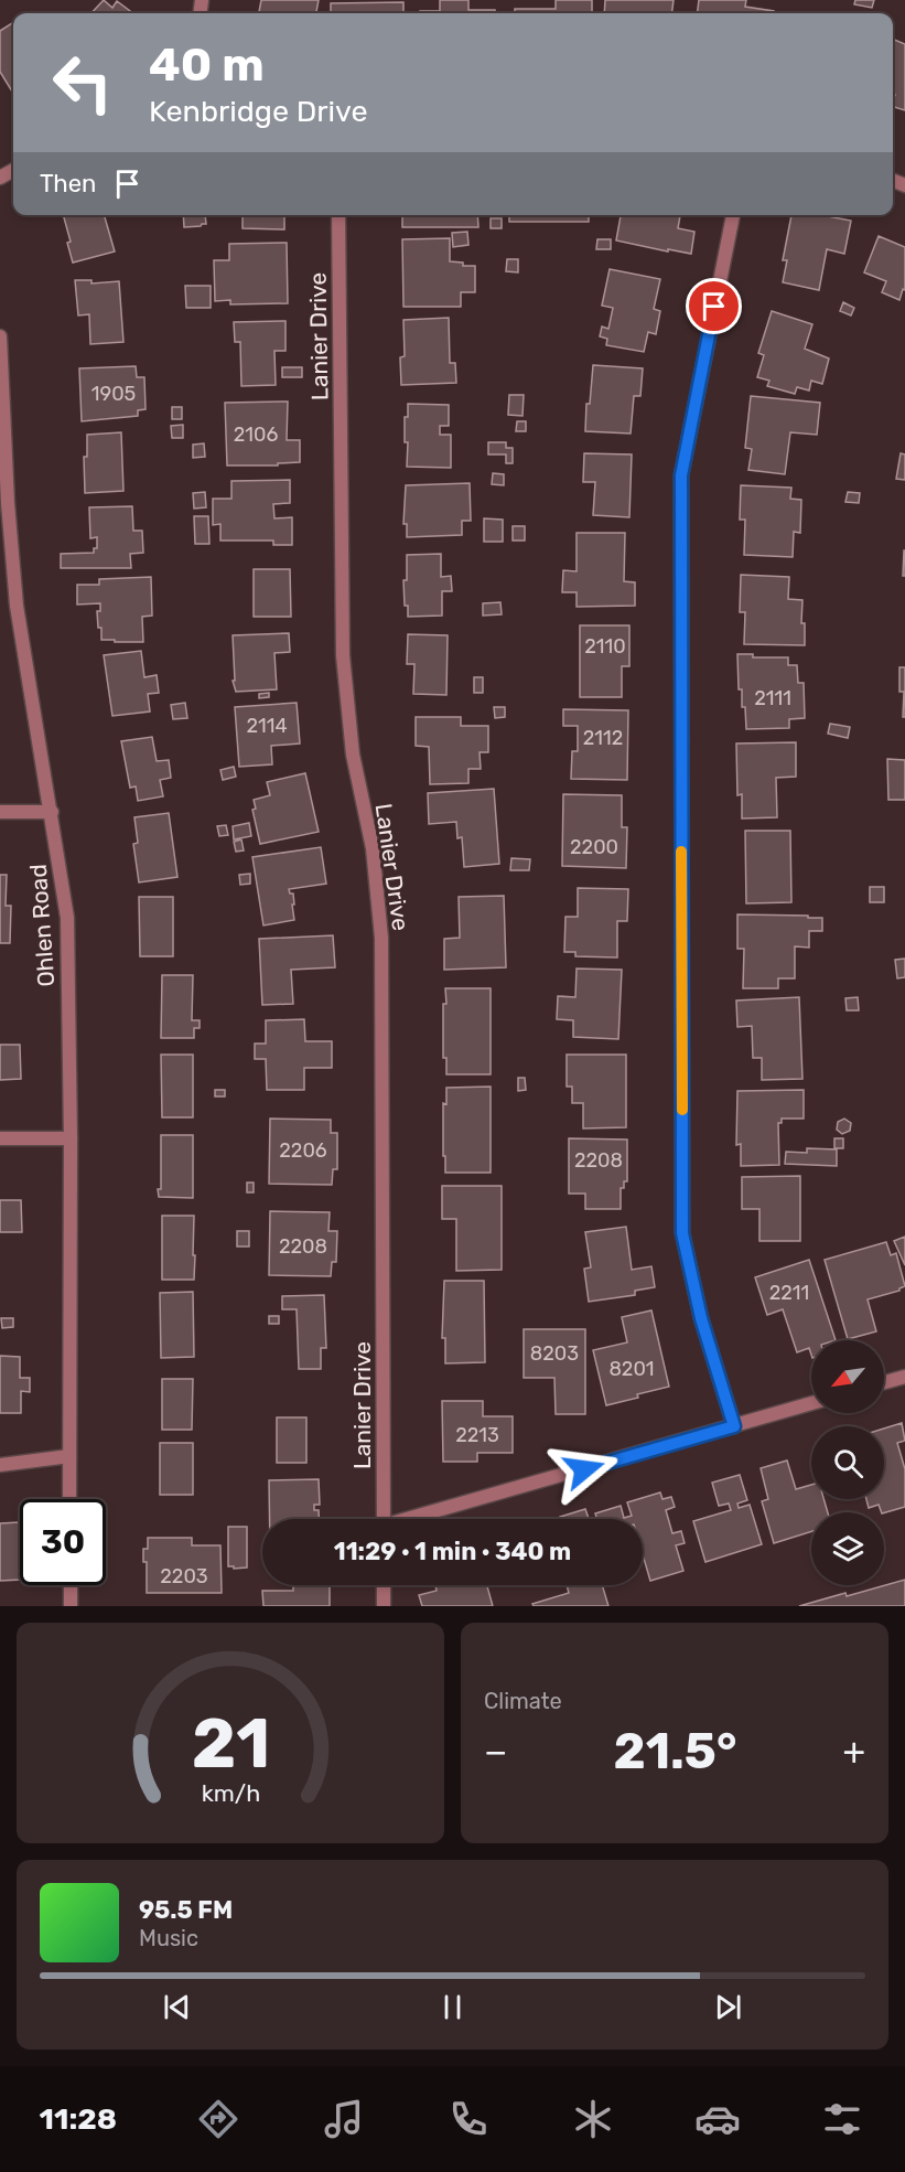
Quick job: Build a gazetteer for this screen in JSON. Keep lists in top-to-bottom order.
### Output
{
  "streets": {
    "street": ["Lanier Drive", "Ohlen Road"]
  },
  "house_numbers": [
    "1905",
    "2106",
    "2110",
    "2111",
    "2114",
    "2112",
    "2200",
    "2206",
    "2208",
    "2208",
    "2211",
    "8203",
    "8201",
    "2213",
    "2203"
  ],
  "north": "bottom left",
  "page": {
    "turn": ["40 m", "Kenbridge Drive"],
    "then": "Then",
    "limit": "30",
    "trip": "11:29 · 1 min · 340 m",
    "tile": "Climate",
    "heat": ["−", "21.5°", "+"],
    "song": ["95.5 FM", "Music"],
    "tabs": "11:28",
    "gauge": ["21", "km/h"]
  }
}
